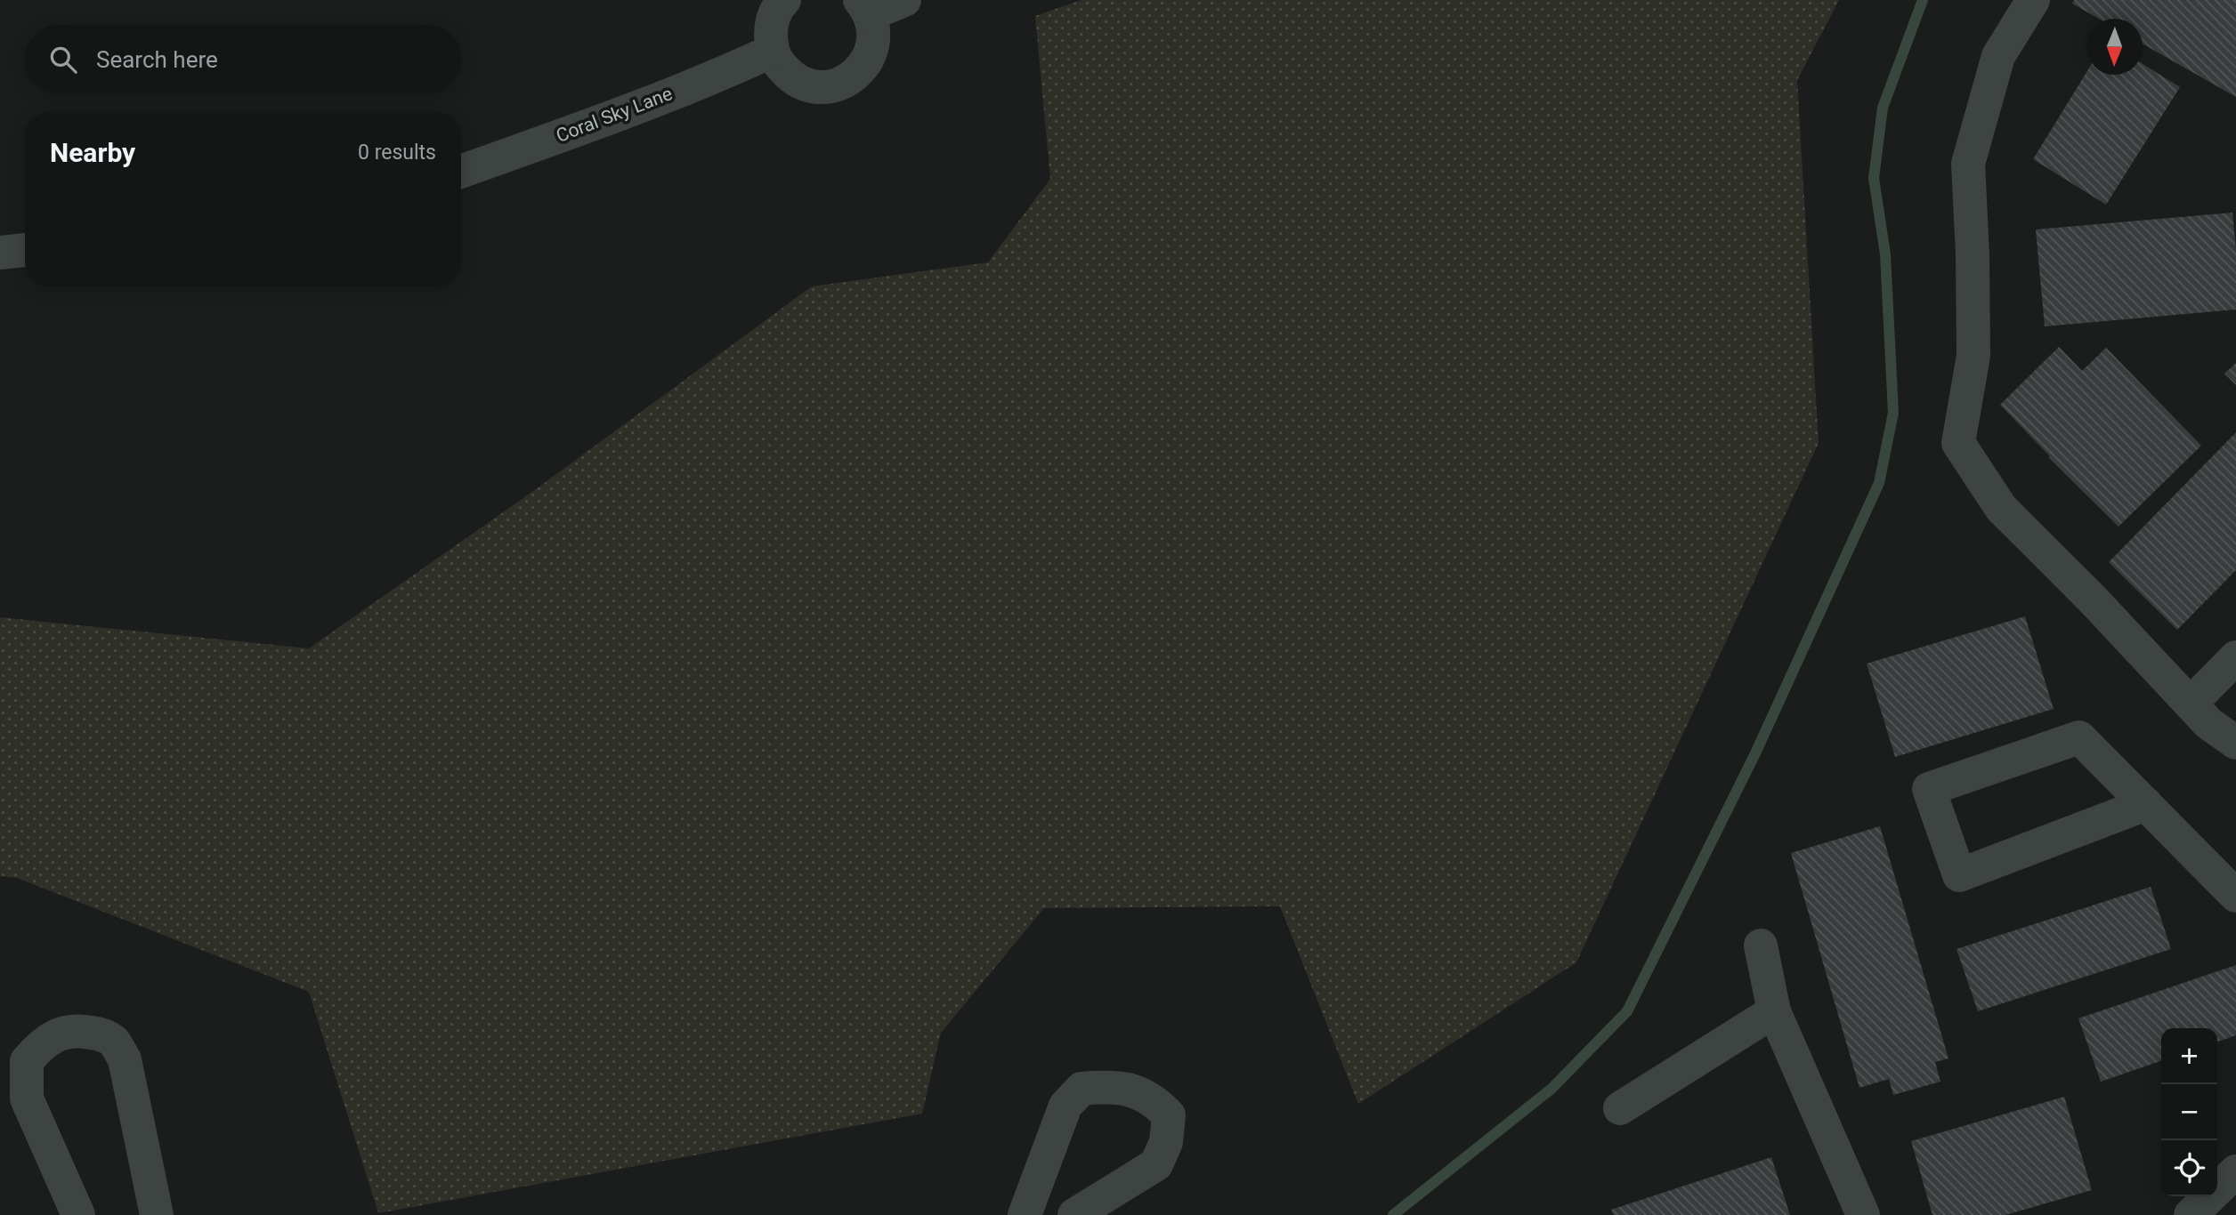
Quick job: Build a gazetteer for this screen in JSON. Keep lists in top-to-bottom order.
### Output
{
  "streets": {
    "street": ["Coral Sky Lane"]
  },
  "north": "bottom",
  "page": {
    "search": "Search here",
    "heading": ["Nearby", "0 results"],
    "map_buttons": ["+", "−"]
  }
}
